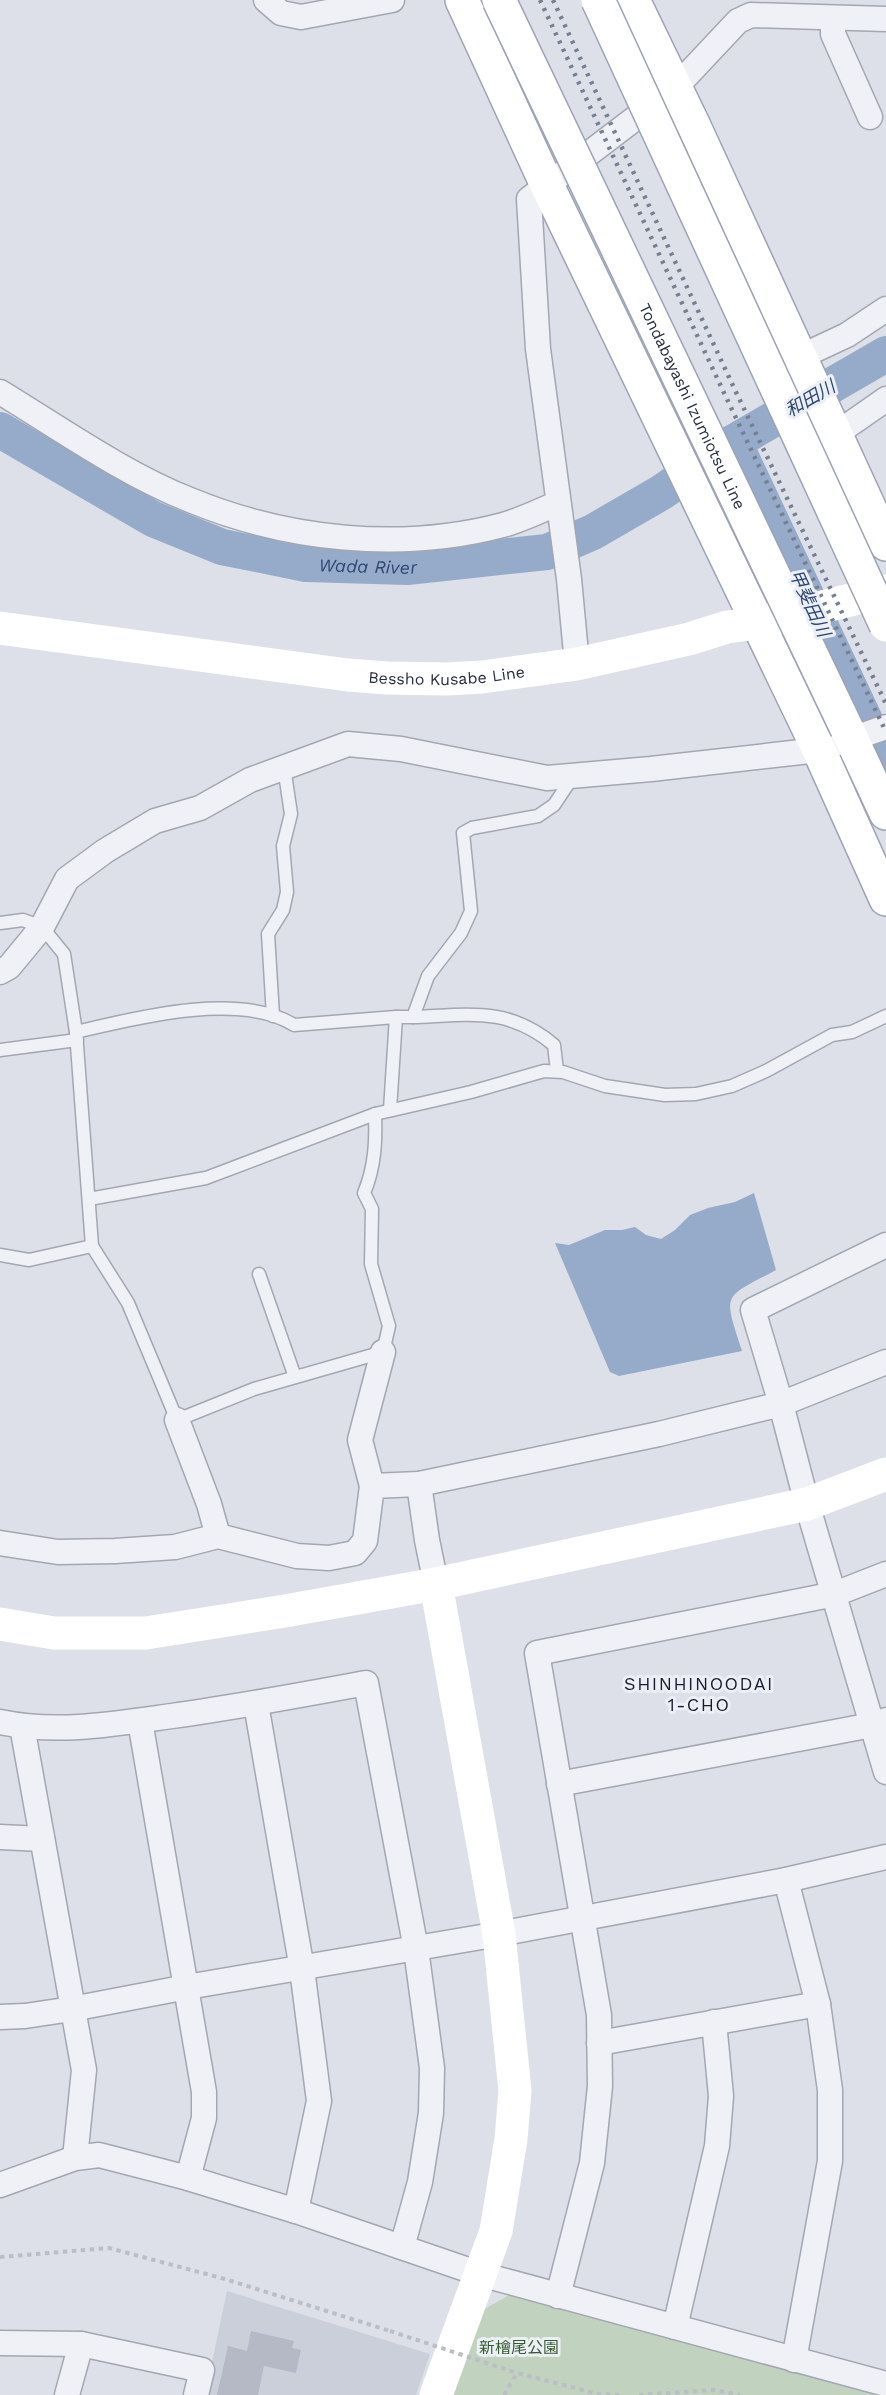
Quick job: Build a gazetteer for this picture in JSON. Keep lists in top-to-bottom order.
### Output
{
  "streets": {
    "main road": ["Tondabayashi Izumiotsu Line", "Bessho Kusabe Line"]
  },
  "districts": ["SHINHINOODAI 1-CHO"],
  "water": ["和田川", "Wada River", "甲斐田川"],
  "parks": ["新檜尾公園"]
}
